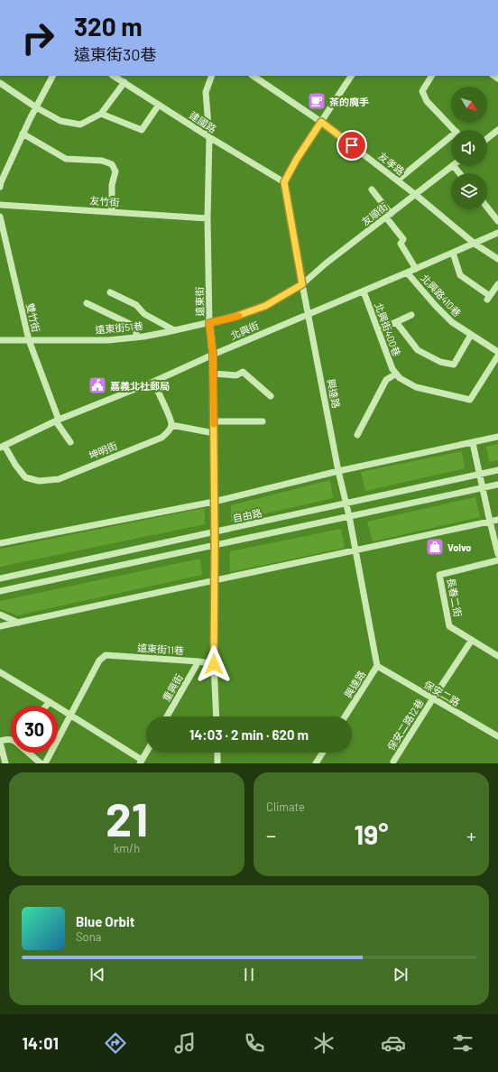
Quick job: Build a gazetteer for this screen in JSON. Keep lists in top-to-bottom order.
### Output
{
  "streets": {
    "street": [
      "建國路",
      "友孝路",
      "友竹街",
      "友順街",
      "北興路410巷",
      "遠東街",
      "雙竹街",
      "遠東街51巷",
      "北興街400巷",
      "北興街",
      "興達路",
      "坤明街",
      "自由路",
      "長春二街",
      "遠東街11巷",
      "重興街",
      "保安二路",
      "保安二路12巷"
    ]
  },
  "crossings": [
    ["建國路", "遠東街"],
    ["建國路", "興達路"],
    ["友孝路", "友順街"],
    ["友孝路", "北興街"],
    ["友竹街", "遠東街"],
    ["友順街", "遠東街"],
    ["友順街", "遠東街51巷"],
    ["友順街", "興達路"],
    ["北興路410巷", "北興街"],
    ["遠東街", "遠東街51巷"],
    ["遠東街", "北興街"],
    ["遠東街", "自由路"],
    ["遠東街", "遠東街11巷"],
    ["雙竹街", "遠東街51巷"],
    ["雙竹街", "北興街"],
    ["北興街400巷", "北興街"],
    ["北興街", "興達路"],
    ["北興街", "坤明街"],
    ["興達路", "自由路"],
    ["興達路", "保安二路"],
    ["長春二街", "保安二路12巷"],
    ["遠東街11巷", "重興街"],
    ["保安二路", "保安二路12巷"]
  ],
  "places": {
    "cafe": ["茶的魔手"],
    "public building": ["嘉義北社郵局"],
    "shop": ["Volvo"]
  },
  "north": "bottom right",
  "page": {
    "turn": ["320 m", "遠東街30巷"],
    "limit": "30",
    "trip": "14:03 · 2 min · 620 m",
    "tile": [
      ["21", "km/h"],
      "Climate"
    ],
    "heat": ["−", "19°", "+"],
    "song": ["Blue Orbit", "Sona"],
    "tabs": "14:01"
  }
}
